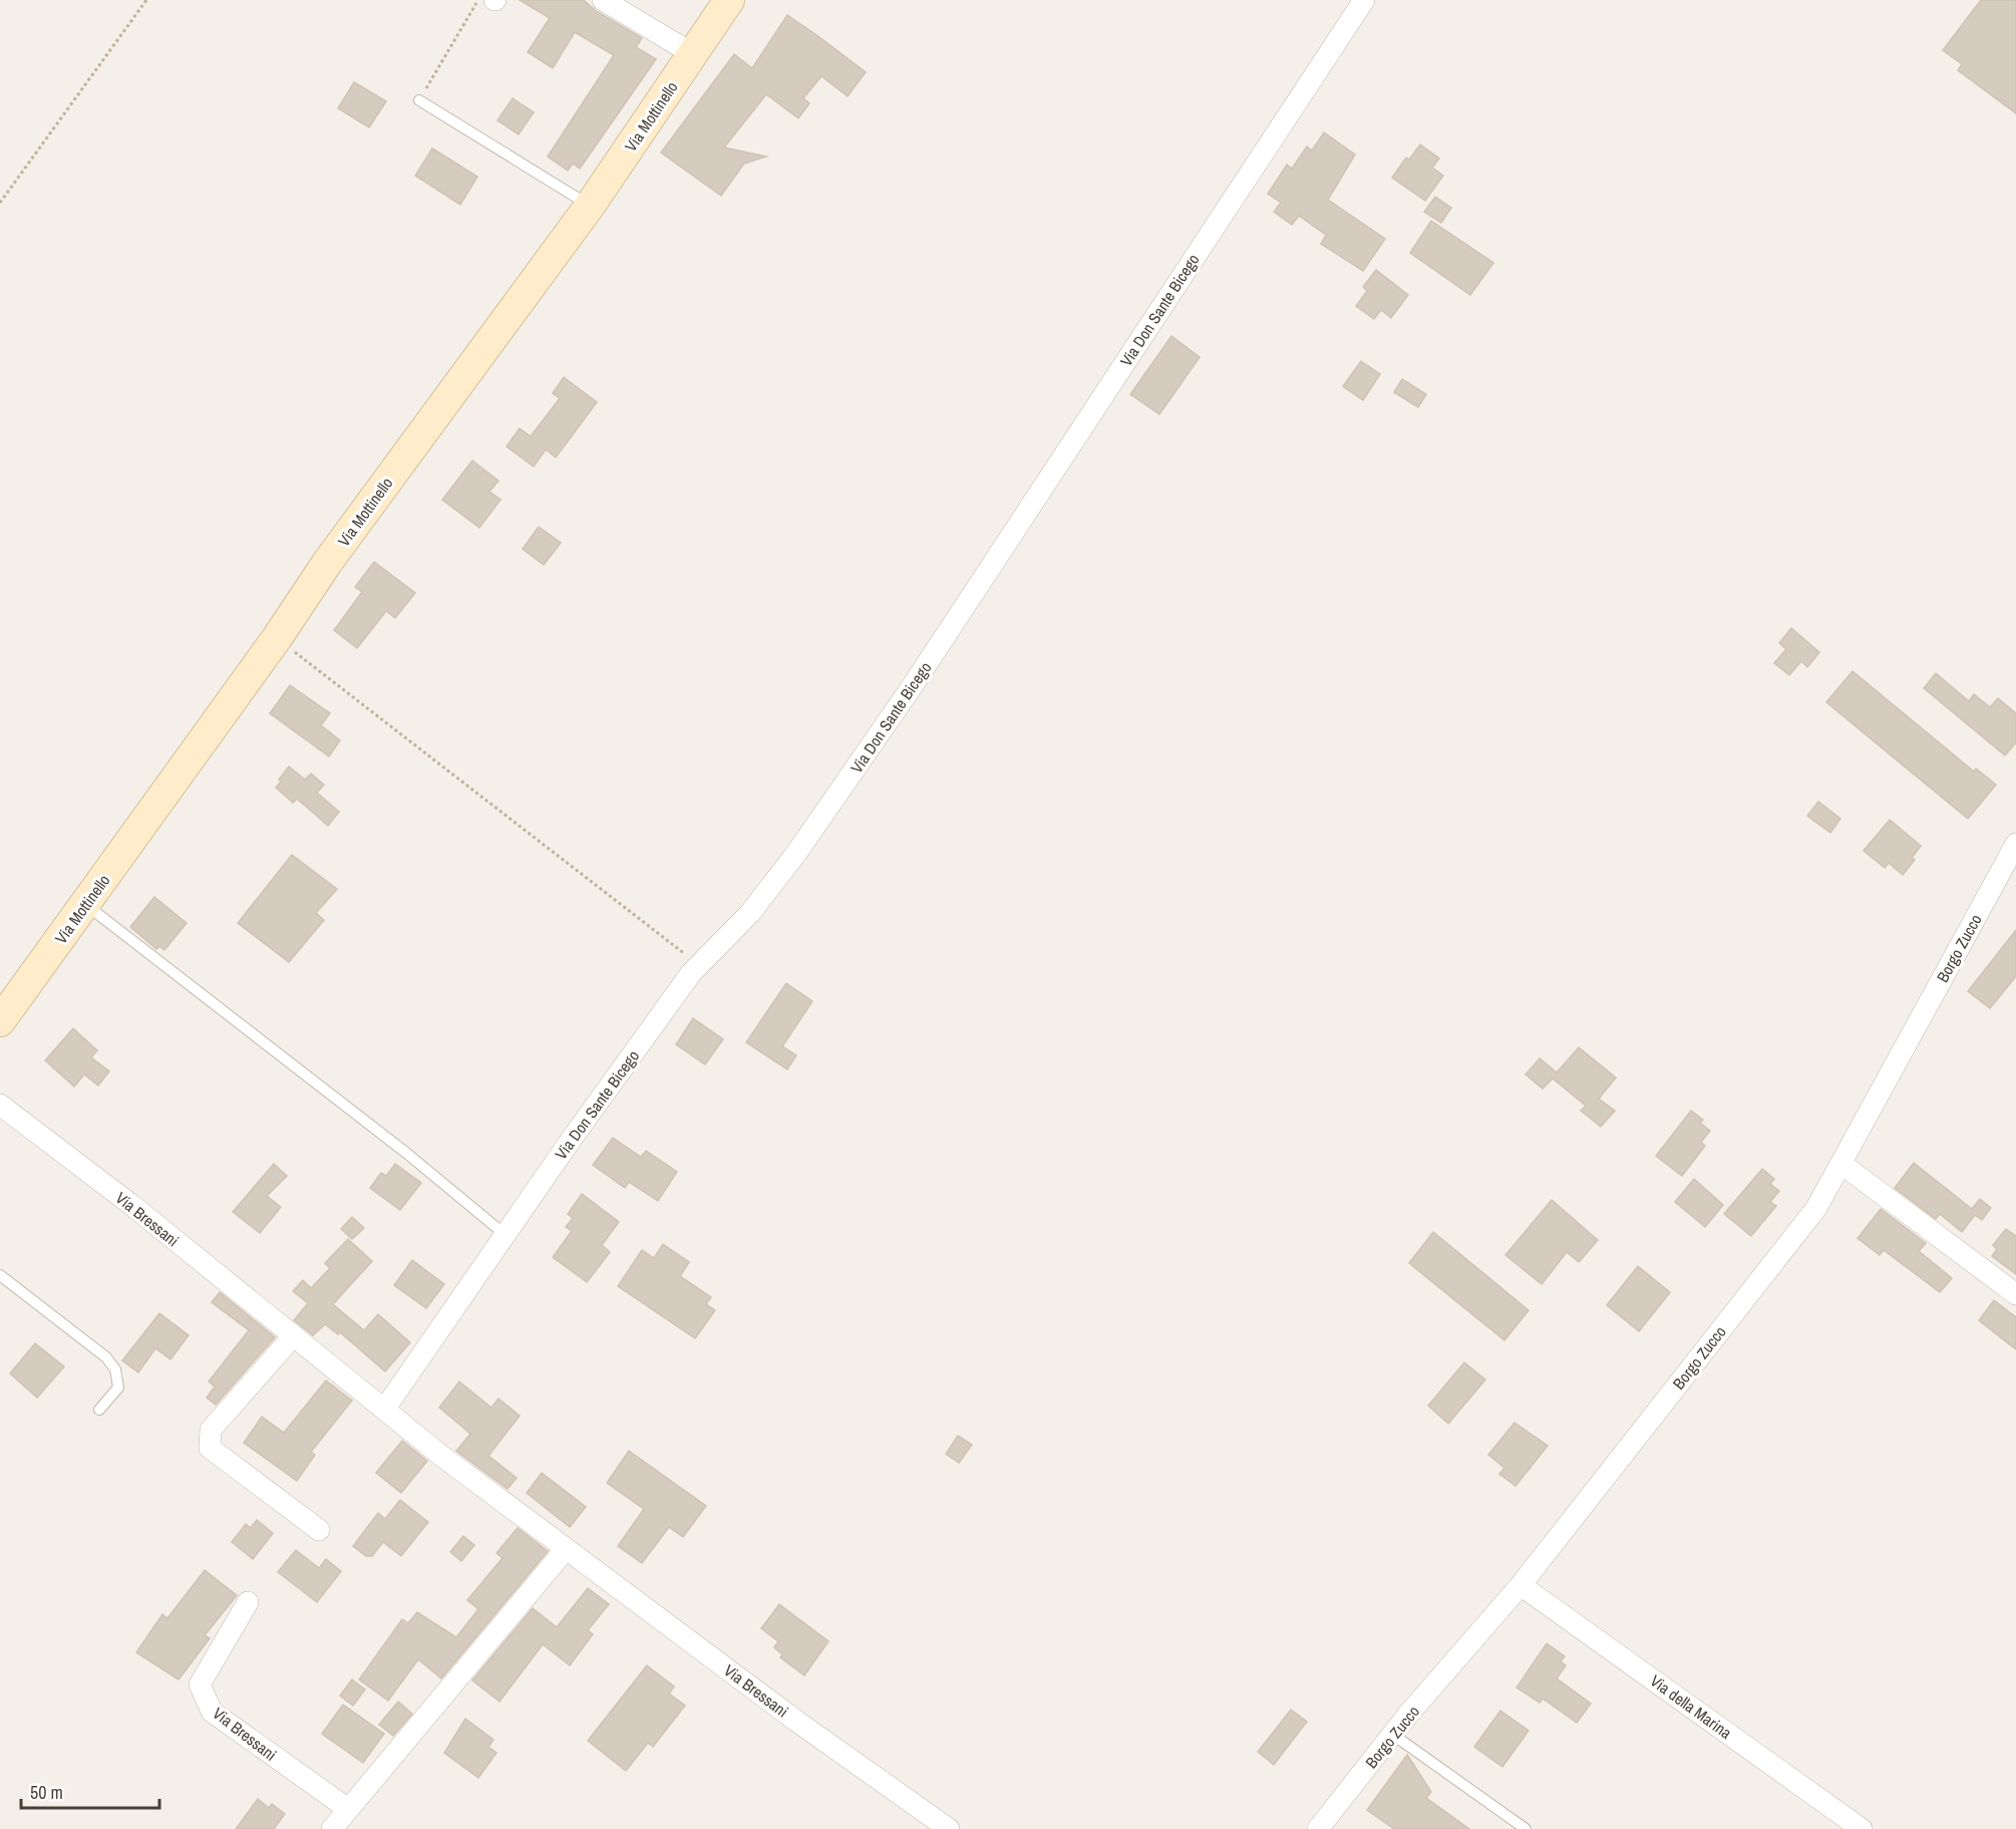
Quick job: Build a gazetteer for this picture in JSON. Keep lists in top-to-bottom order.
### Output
{
  "streets": {
    "street": [
      "Via Mottinello",
      "Via Don Sante Bicego",
      "Borgo Zucco",
      "Via Bressani",
      "Via della Marina"
    ]
  },
  "crossings": [
    ["Via Don Sante Bicego", "Via Bressani"],
    ["Borgo Zucco", "Via della Marina"]
  ],
  "scale_bar": "50 m"
}
